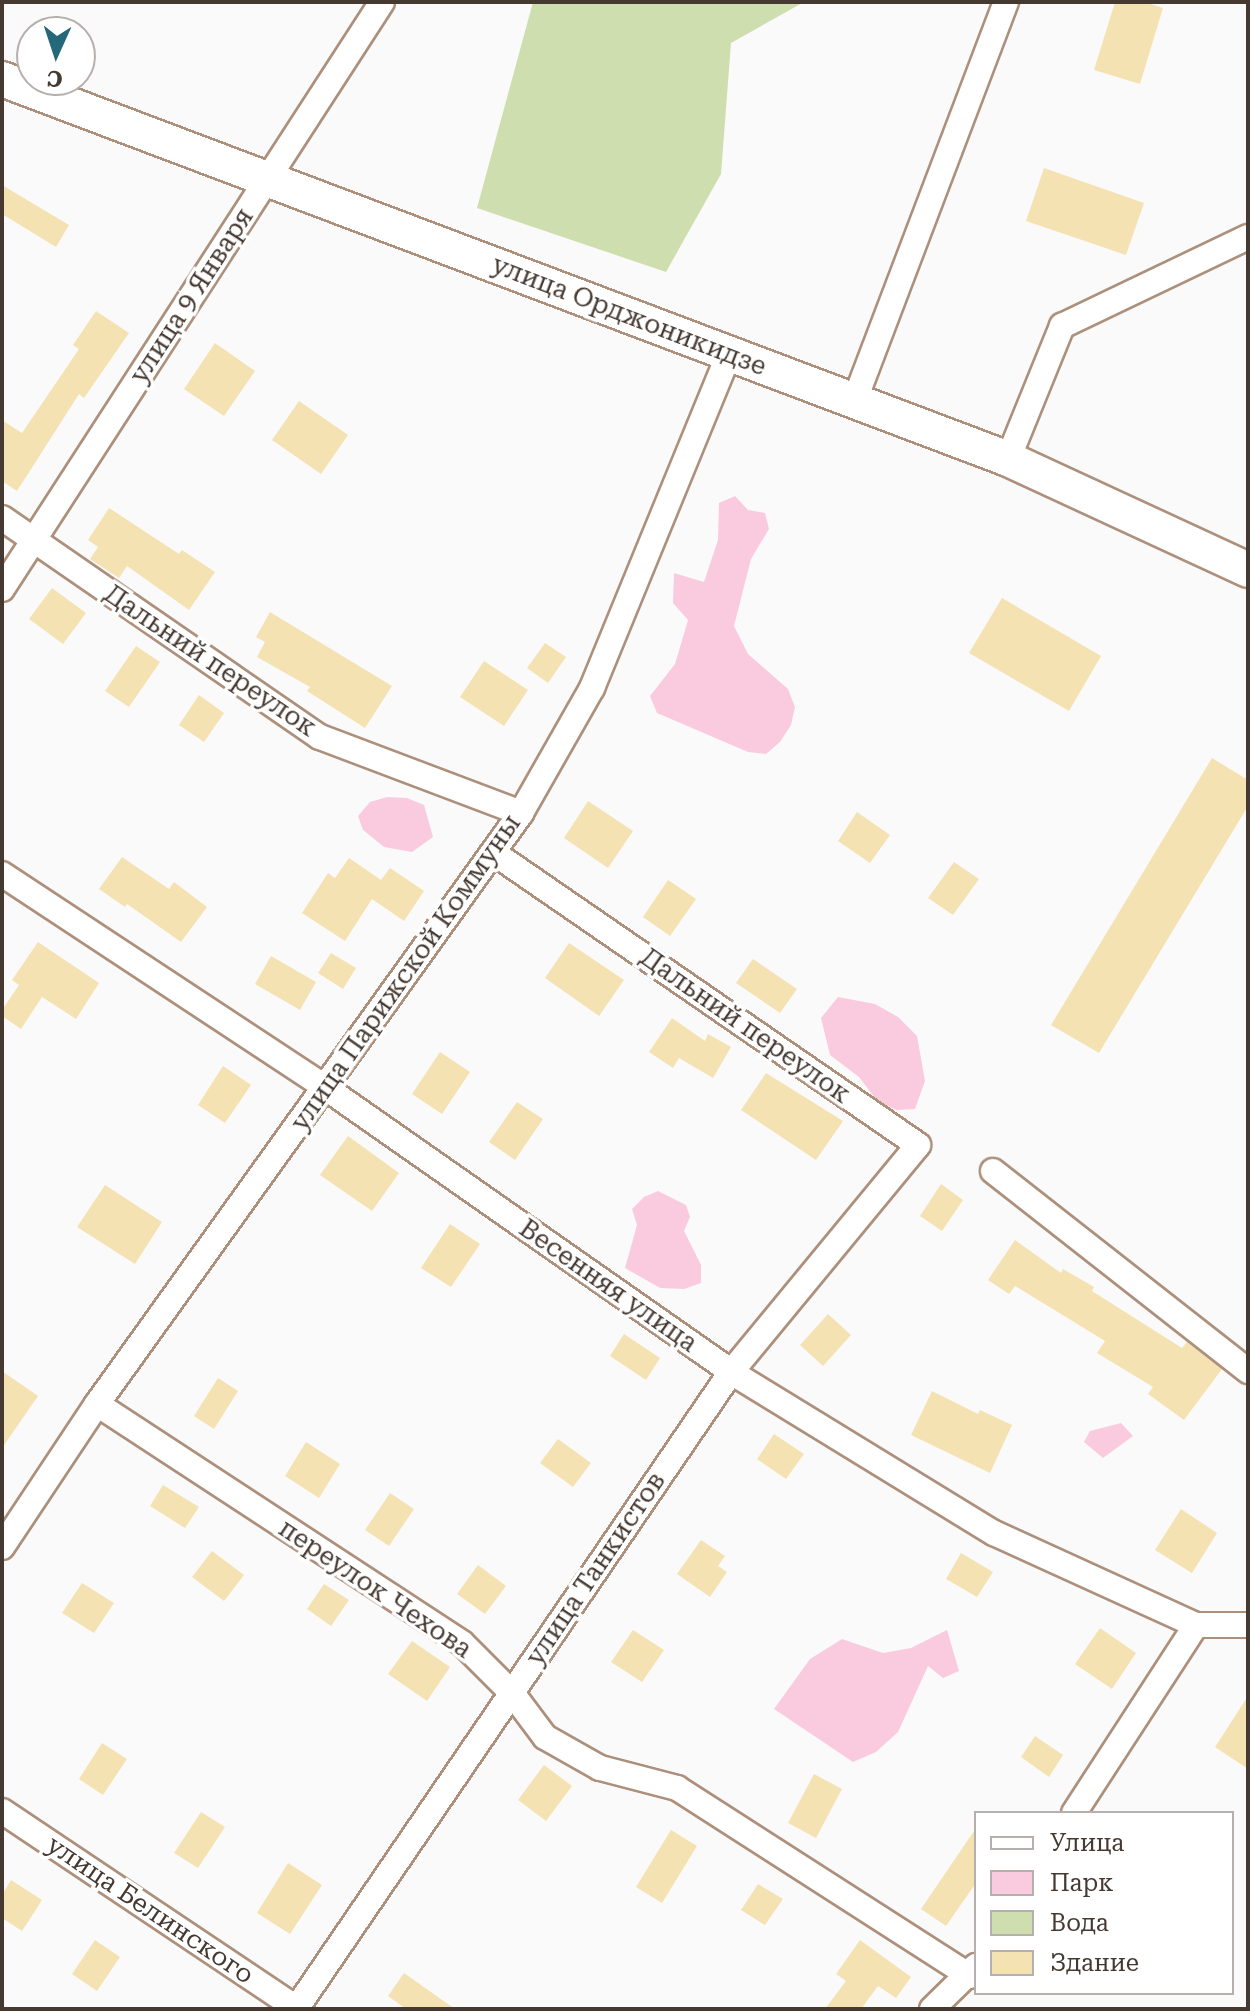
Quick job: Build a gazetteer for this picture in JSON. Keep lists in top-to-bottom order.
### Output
{
  "streets": {
    "main road": ["улица Орджоникидзе"],
    "street": [
      "улица 9 Января",
      "Дальний переулок",
      "улица Парижской Коммуны",
      "Весенняя улица",
      "улица Танкистов",
      "переулок Чехова",
      "улица Белинского"
    ]
  },
  "crossings": [
    ["улица 9 Января", "улица Орджоникидзе"],
    ["улица 9 Января", "Дальний переулок"],
    ["улица Орджоникидзе", "улица Парижской Коммуны"],
    ["Дальний переулок", "улица Парижской Коммуны"],
    ["Дальний переулок", "улица Танкистов"],
    ["улица Парижской Коммуны", "Весенняя улица"],
    ["улица Парижской Коммуны", "переулок Чехова"],
    ["Весенняя улица", "улица Танкистов"],
    ["улица Танкистов", "переулок Чехова"],
    ["улица Танкистов", "улица Белинского"]
  ],
  "legend": [
    "Улица",
    "Парк",
    "Вода",
    "Здание"
  ],
  "north": "bottom"
}
